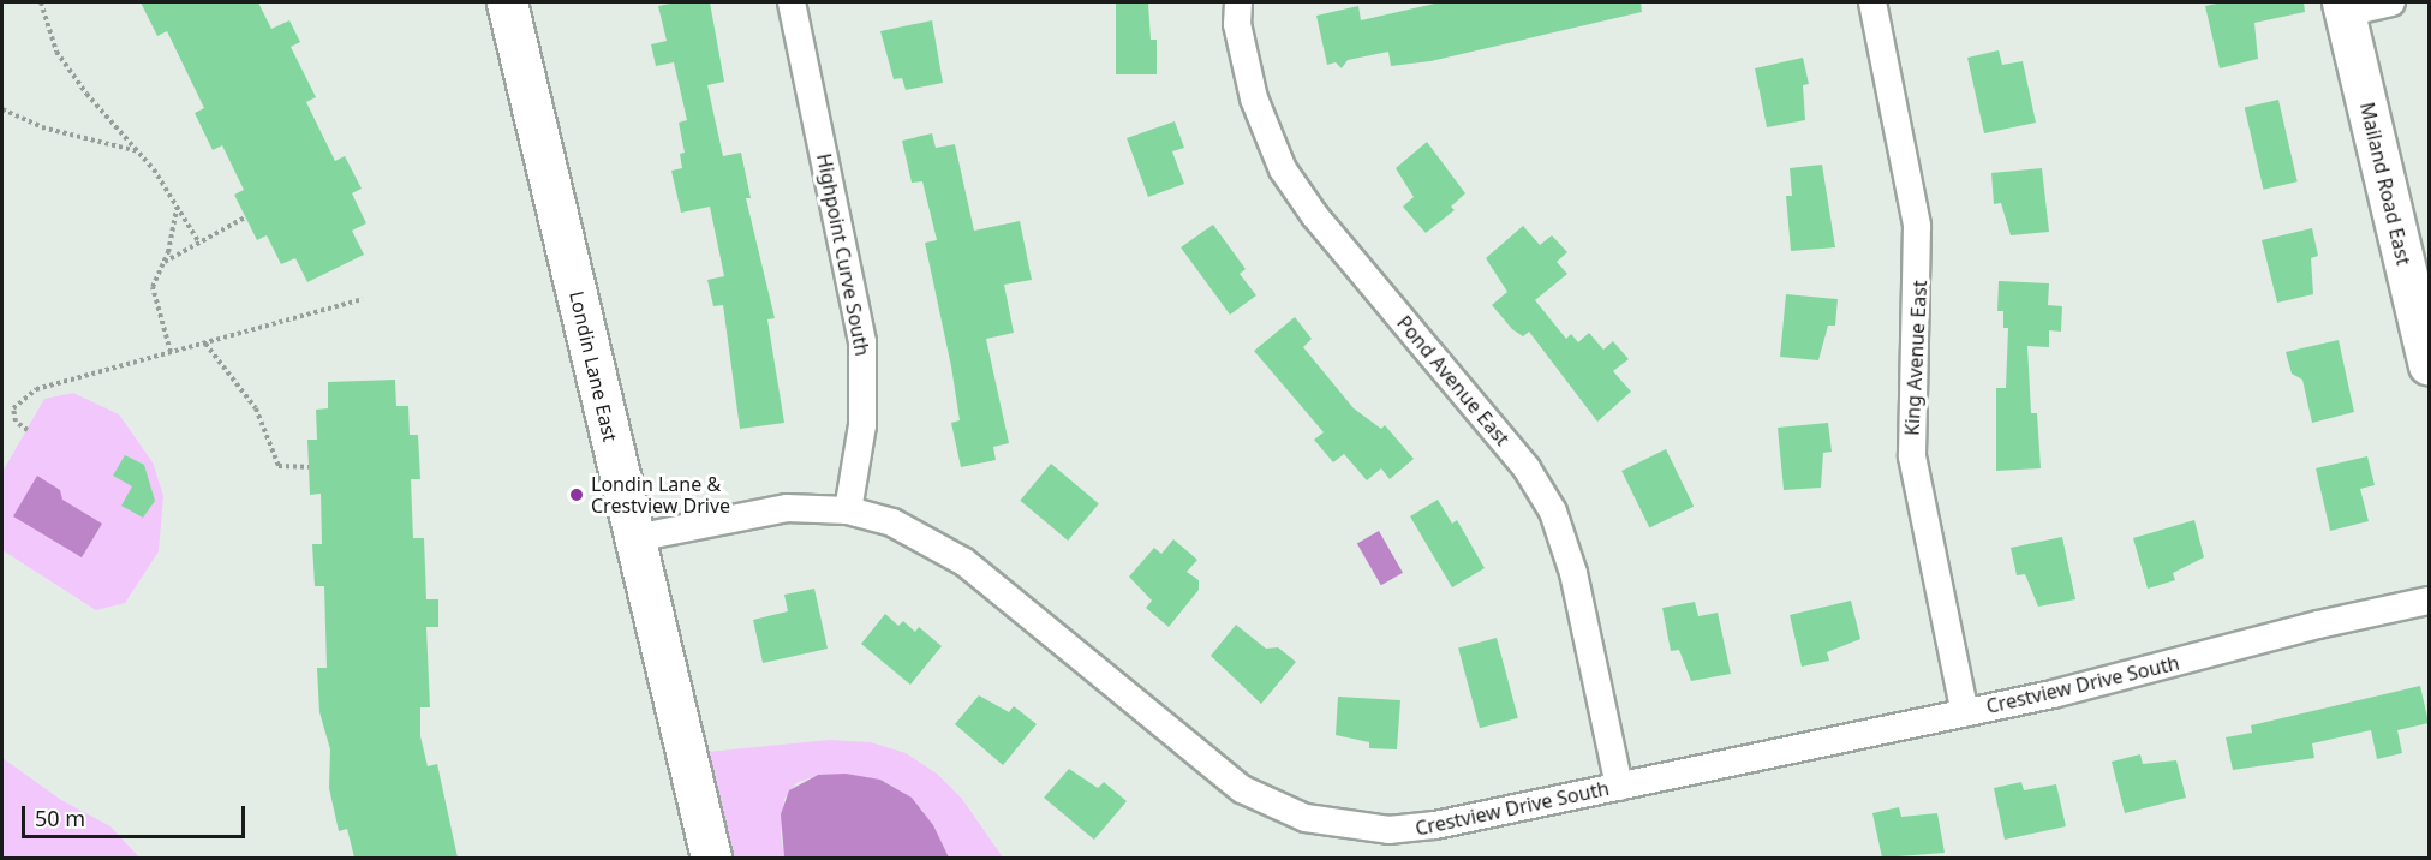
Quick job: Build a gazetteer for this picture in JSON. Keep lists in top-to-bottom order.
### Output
{
  "streets": {
    "street": [
      "Mailand Road East",
      "Highpoint Curve South",
      "King Avenue East",
      "Londin Lane East",
      "Pond Avenue East",
      "Crestview Drive South"
    ]
  },
  "crossings": [
    ["Highpoint Curve South", "Crestview Drive South"],
    ["King Avenue East", "Crestview Drive South"],
    ["Londin Lane East", "Crestview Drive South"],
    ["Pond Avenue East", "Crestview Drive South"]
  ],
  "places": ["Londin Lane & Crestview Drive"],
  "scale_bar": "50 m"
}
